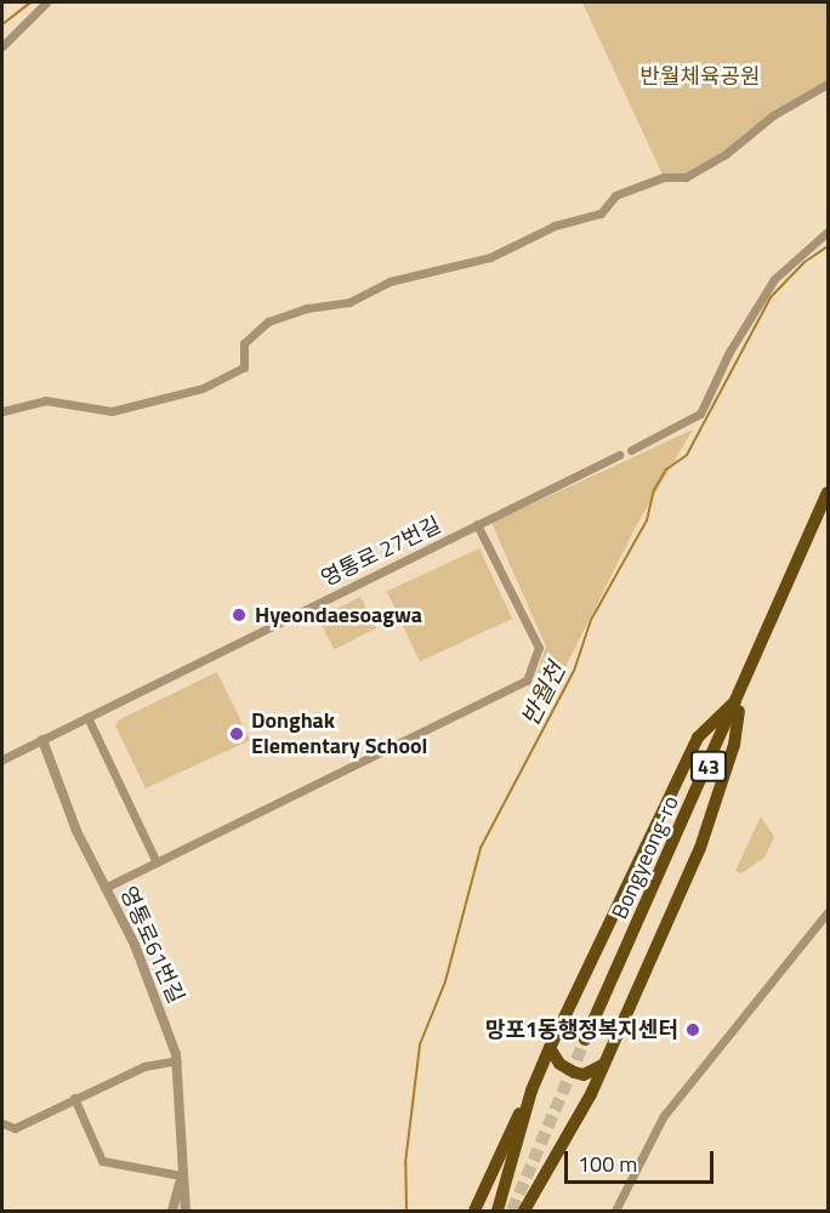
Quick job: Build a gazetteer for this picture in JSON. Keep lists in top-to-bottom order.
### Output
{
  "streets": {
    "highway": ["43", "Bongyeong-ro"],
    "street": ["영통로 27번길", "영통로61번길"]
  },
  "crossings": [
    ["영통로 27번길", "영통로61번길"]
  ],
  "water": ["반월천"],
  "parks": ["반월체육공원"],
  "places": ["Hyeondaesoagwa", "Donghak Elementary School", "망포1동행정복지센터"],
  "scale_bar": "100 m"
}
